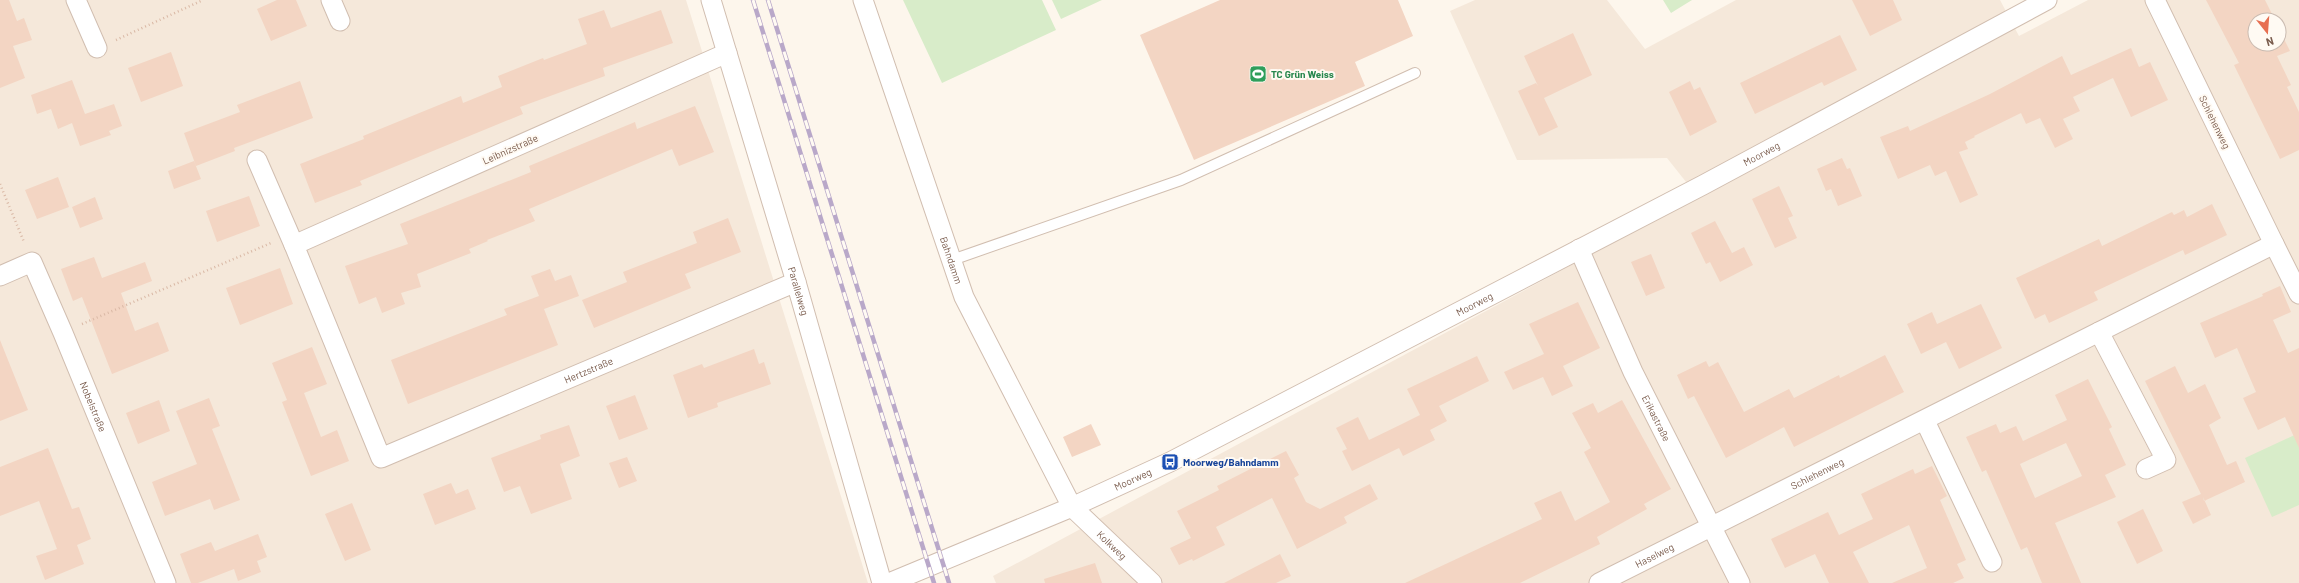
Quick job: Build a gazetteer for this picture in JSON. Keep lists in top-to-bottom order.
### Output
{
  "streets": {
    "street": [
      "Schlehenweg",
      "Leibnizstraße",
      "Moorweg",
      "Bahndamm",
      "Parallelweg",
      "Hertzstraße",
      "Nobelstraße",
      "Erikastraße",
      "Kolkweg",
      "Haselweg"
    ]
  },
  "crossings": [
    ["Schlehenweg", "Erikastraße"],
    ["Schlehenweg", "Haselweg"],
    ["Leibnizstraße", "Parallelweg"],
    ["Leibnizstraße", "Hertzstraße"],
    ["Moorweg", "Bahndamm"],
    ["Moorweg", "Erikastraße"],
    ["Moorweg", "Kolkweg"],
    ["Bahndamm", "Kolkweg"],
    ["Parallelweg", "Hertzstraße"],
    ["Erikastraße", "Haselweg"]
  ],
  "places": {
    "sports": ["TC Grün Weiss"],
    "bus stop": ["Moorweg/Bahndamm"]
  },
  "north": "bottom"
}
